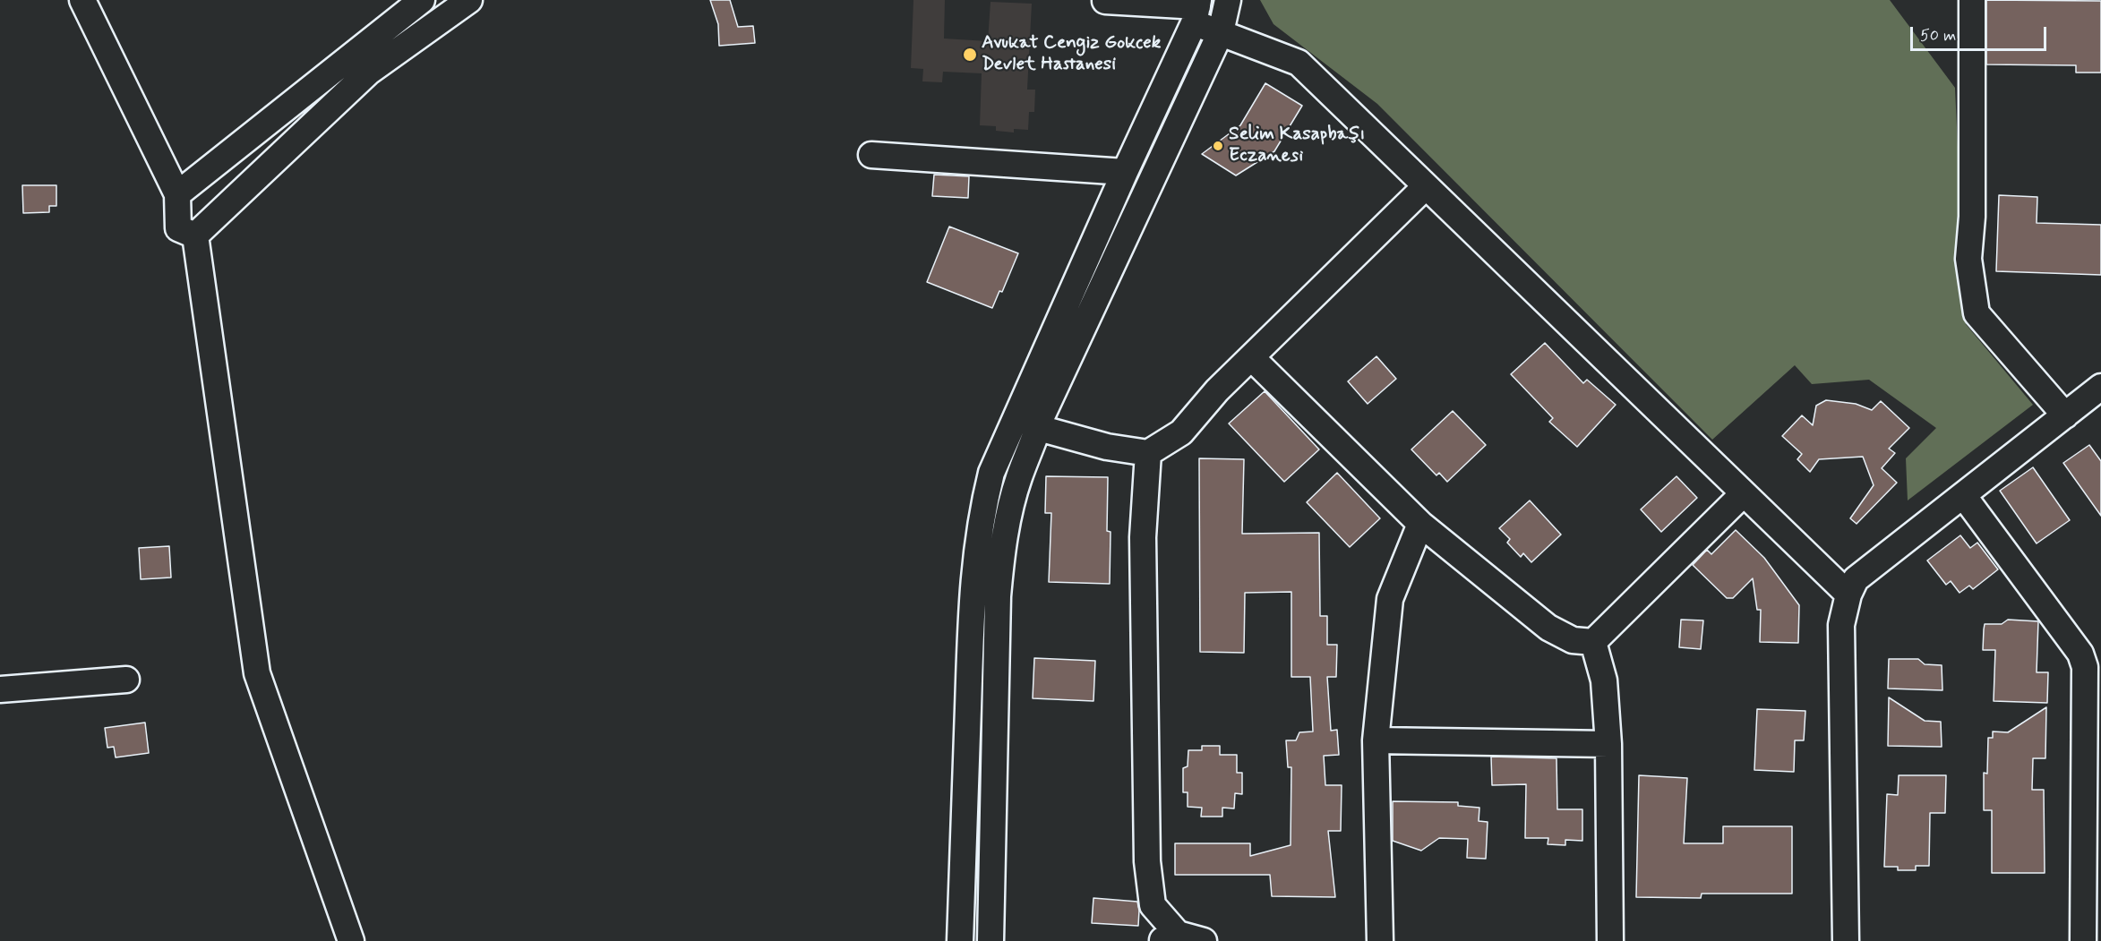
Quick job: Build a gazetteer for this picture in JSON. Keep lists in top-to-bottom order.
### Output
{
  "places": ["Avukat Cengiz Gokcek Devlet Hastanesi", "Selim Kasapbaşı Eczanesi"],
  "scale_bar": "50 m"
}
